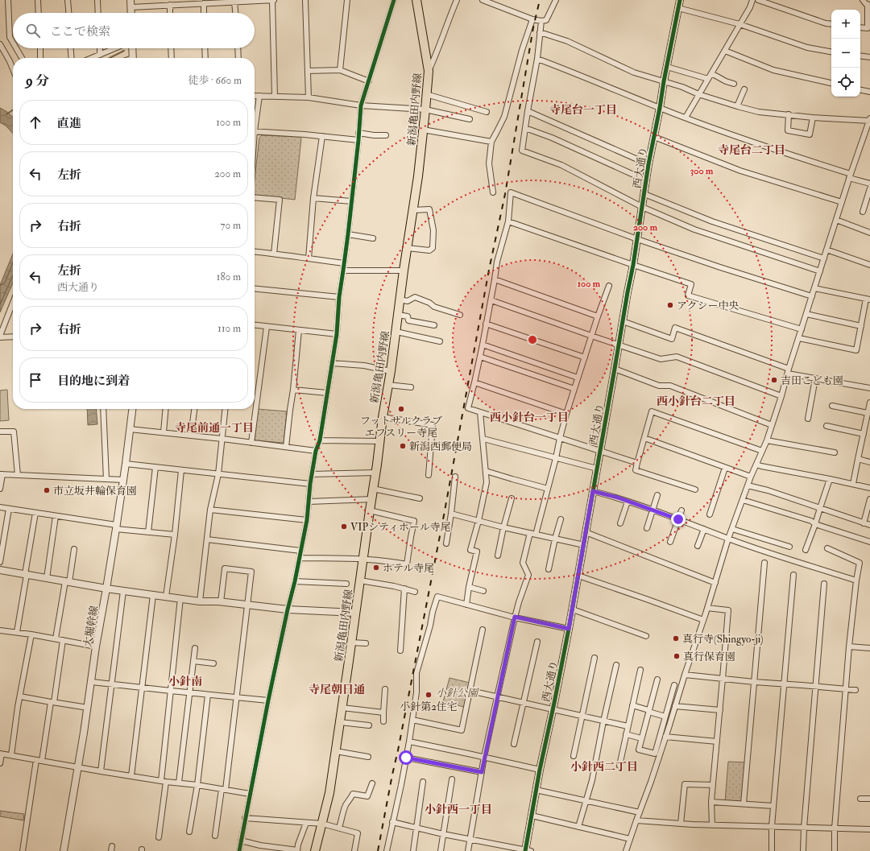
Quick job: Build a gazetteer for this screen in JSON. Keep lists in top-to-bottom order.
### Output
{
  "streets": {
    "main road": ["新潟亀田内野線"],
    "street": ["西大通り", "大堀幹線"]
  },
  "districts": [
    "寺尾台一丁目",
    "寺尾台二丁目",
    "西小針台二丁目",
    "西小針台一丁目",
    "寺尾前通一丁目",
    "小針南",
    "寺尾朝日通",
    "小針西二丁目",
    "小針西一丁目"
  ],
  "parks": ["小針公園"],
  "places": [
    "アクシー中央",
    "吉田こども園",
    "フットサルクラブ エフスリー寺尾",
    "新潟西郵便局",
    "市立坂井輪保育園",
    "VIPシティホール寺尾",
    "ホテル寺尾",
    "真行寺(Shingyo-ji)",
    "真行保育園",
    "小針第2住宅"
  ],
  "page": {
    "map_buttons": ["+", "−"],
    "search": "ここで検索",
    "heading": ["9 分", "徒歩 · 660 m"],
    "list": [
      ["直進", "100 m"],
      ["左折", "200 m"],
      ["右折", "70 m"],
      ["左折", "西大通り", "180 m"],
      ["右折", "110 m"],
      "目的地に到着"
    ]
  },
  "rings": ["300 m", "200 m", "100 m"]
}
